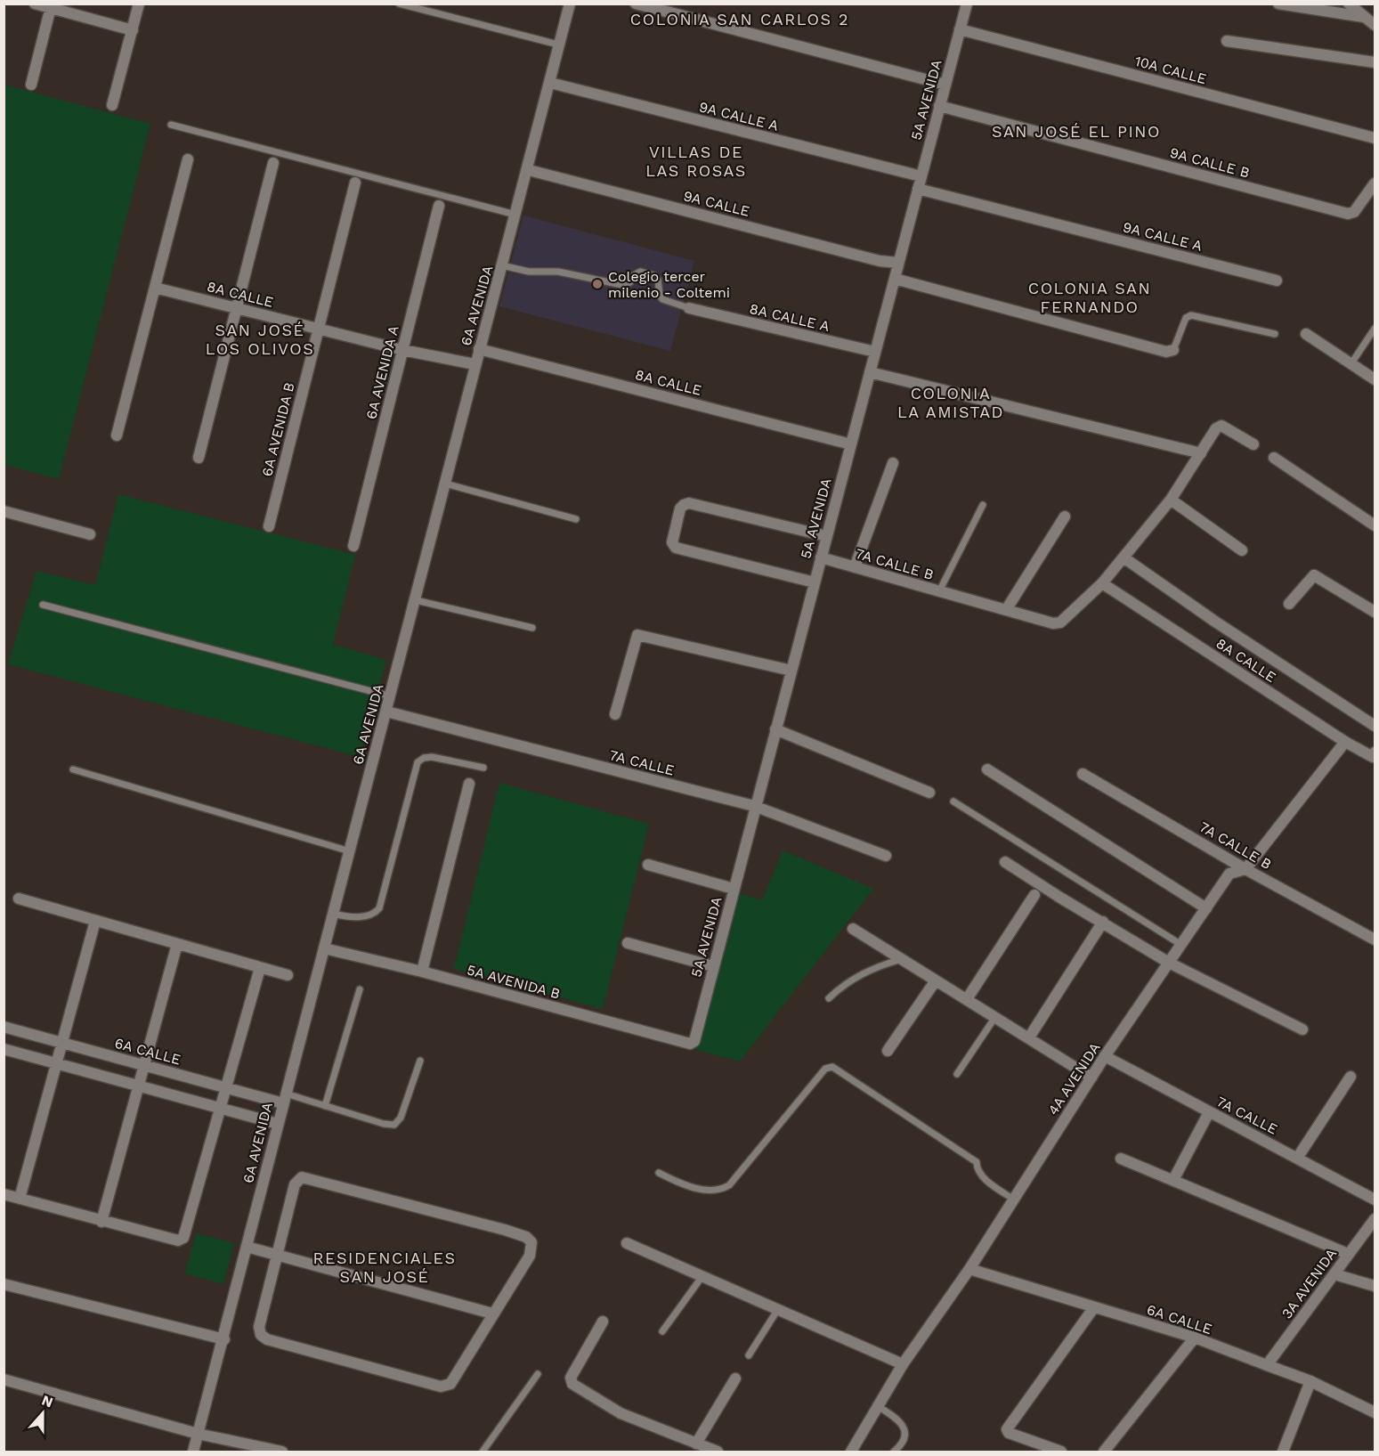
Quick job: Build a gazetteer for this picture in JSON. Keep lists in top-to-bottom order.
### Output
{
  "streets": {
    "street": [
      "10A CALLE",
      "5A AVENIDA",
      "9A CALLE A",
      "9A CALLE B",
      "9A CALLE",
      "8A CALLE",
      "6A AVENIDA",
      "8A CALLE A",
      "6A AVENIDA A",
      "6A AVENIDA B",
      "7A CALLE B",
      "7A CALLE",
      "5A AVENIDA B",
      "6A CALLE",
      "4A AVENIDA",
      "3A AVENIDA"
    ]
  },
  "crossings": [
    ["10A CALLE", "5A AVENIDA"],
    ["5A AVENIDA", "9A CALLE A"],
    ["5A AVENIDA", "9A CALLE B"],
    ["5A AVENIDA", "9A CALLE"],
    ["5A AVENIDA", "8A CALLE"],
    ["5A AVENIDA", "8A CALLE A"],
    ["5A AVENIDA", "7A CALLE B"],
    ["5A AVENIDA", "7A CALLE"],
    ["5A AVENIDA", "5A AVENIDA B"],
    ["9A CALLE A", "6A AVENIDA"],
    ["9A CALLE", "6A AVENIDA"],
    ["8A CALLE", "6A AVENIDA"],
    ["8A CALLE", "6A AVENIDA A"],
    ["8A CALLE", "6A AVENIDA B"],
    ["8A CALLE", "7A CALLE B"],
    ["8A CALLE", "4A AVENIDA"],
    ["6A AVENIDA", "8A CALLE A"],
    ["6A AVENIDA", "7A CALLE"],
    ["6A AVENIDA", "5A AVENIDA B"],
    ["6A AVENIDA", "6A CALLE"],
    ["7A CALLE B", "4A AVENIDA"],
    ["7A CALLE", "4A AVENIDA"],
    ["6A CALLE", "4A AVENIDA"],
    ["6A CALLE", "3A AVENIDA"]
  ],
  "districts": [
    "COLONIA SAN CARLOS 2",
    "SAN JOSÉ EL PINO",
    "VILLAS DE LAS ROSAS",
    "COLONIA SAN FERNANDO",
    "SAN JOSÉ LOS OLIVOS",
    "COLONIA LA AMISTAD",
    "RESIDENCIALES SAN JOSÉ"
  ],
  "places": ["Colegio tercer milenio - Coltemi"],
  "north": "top"
}
